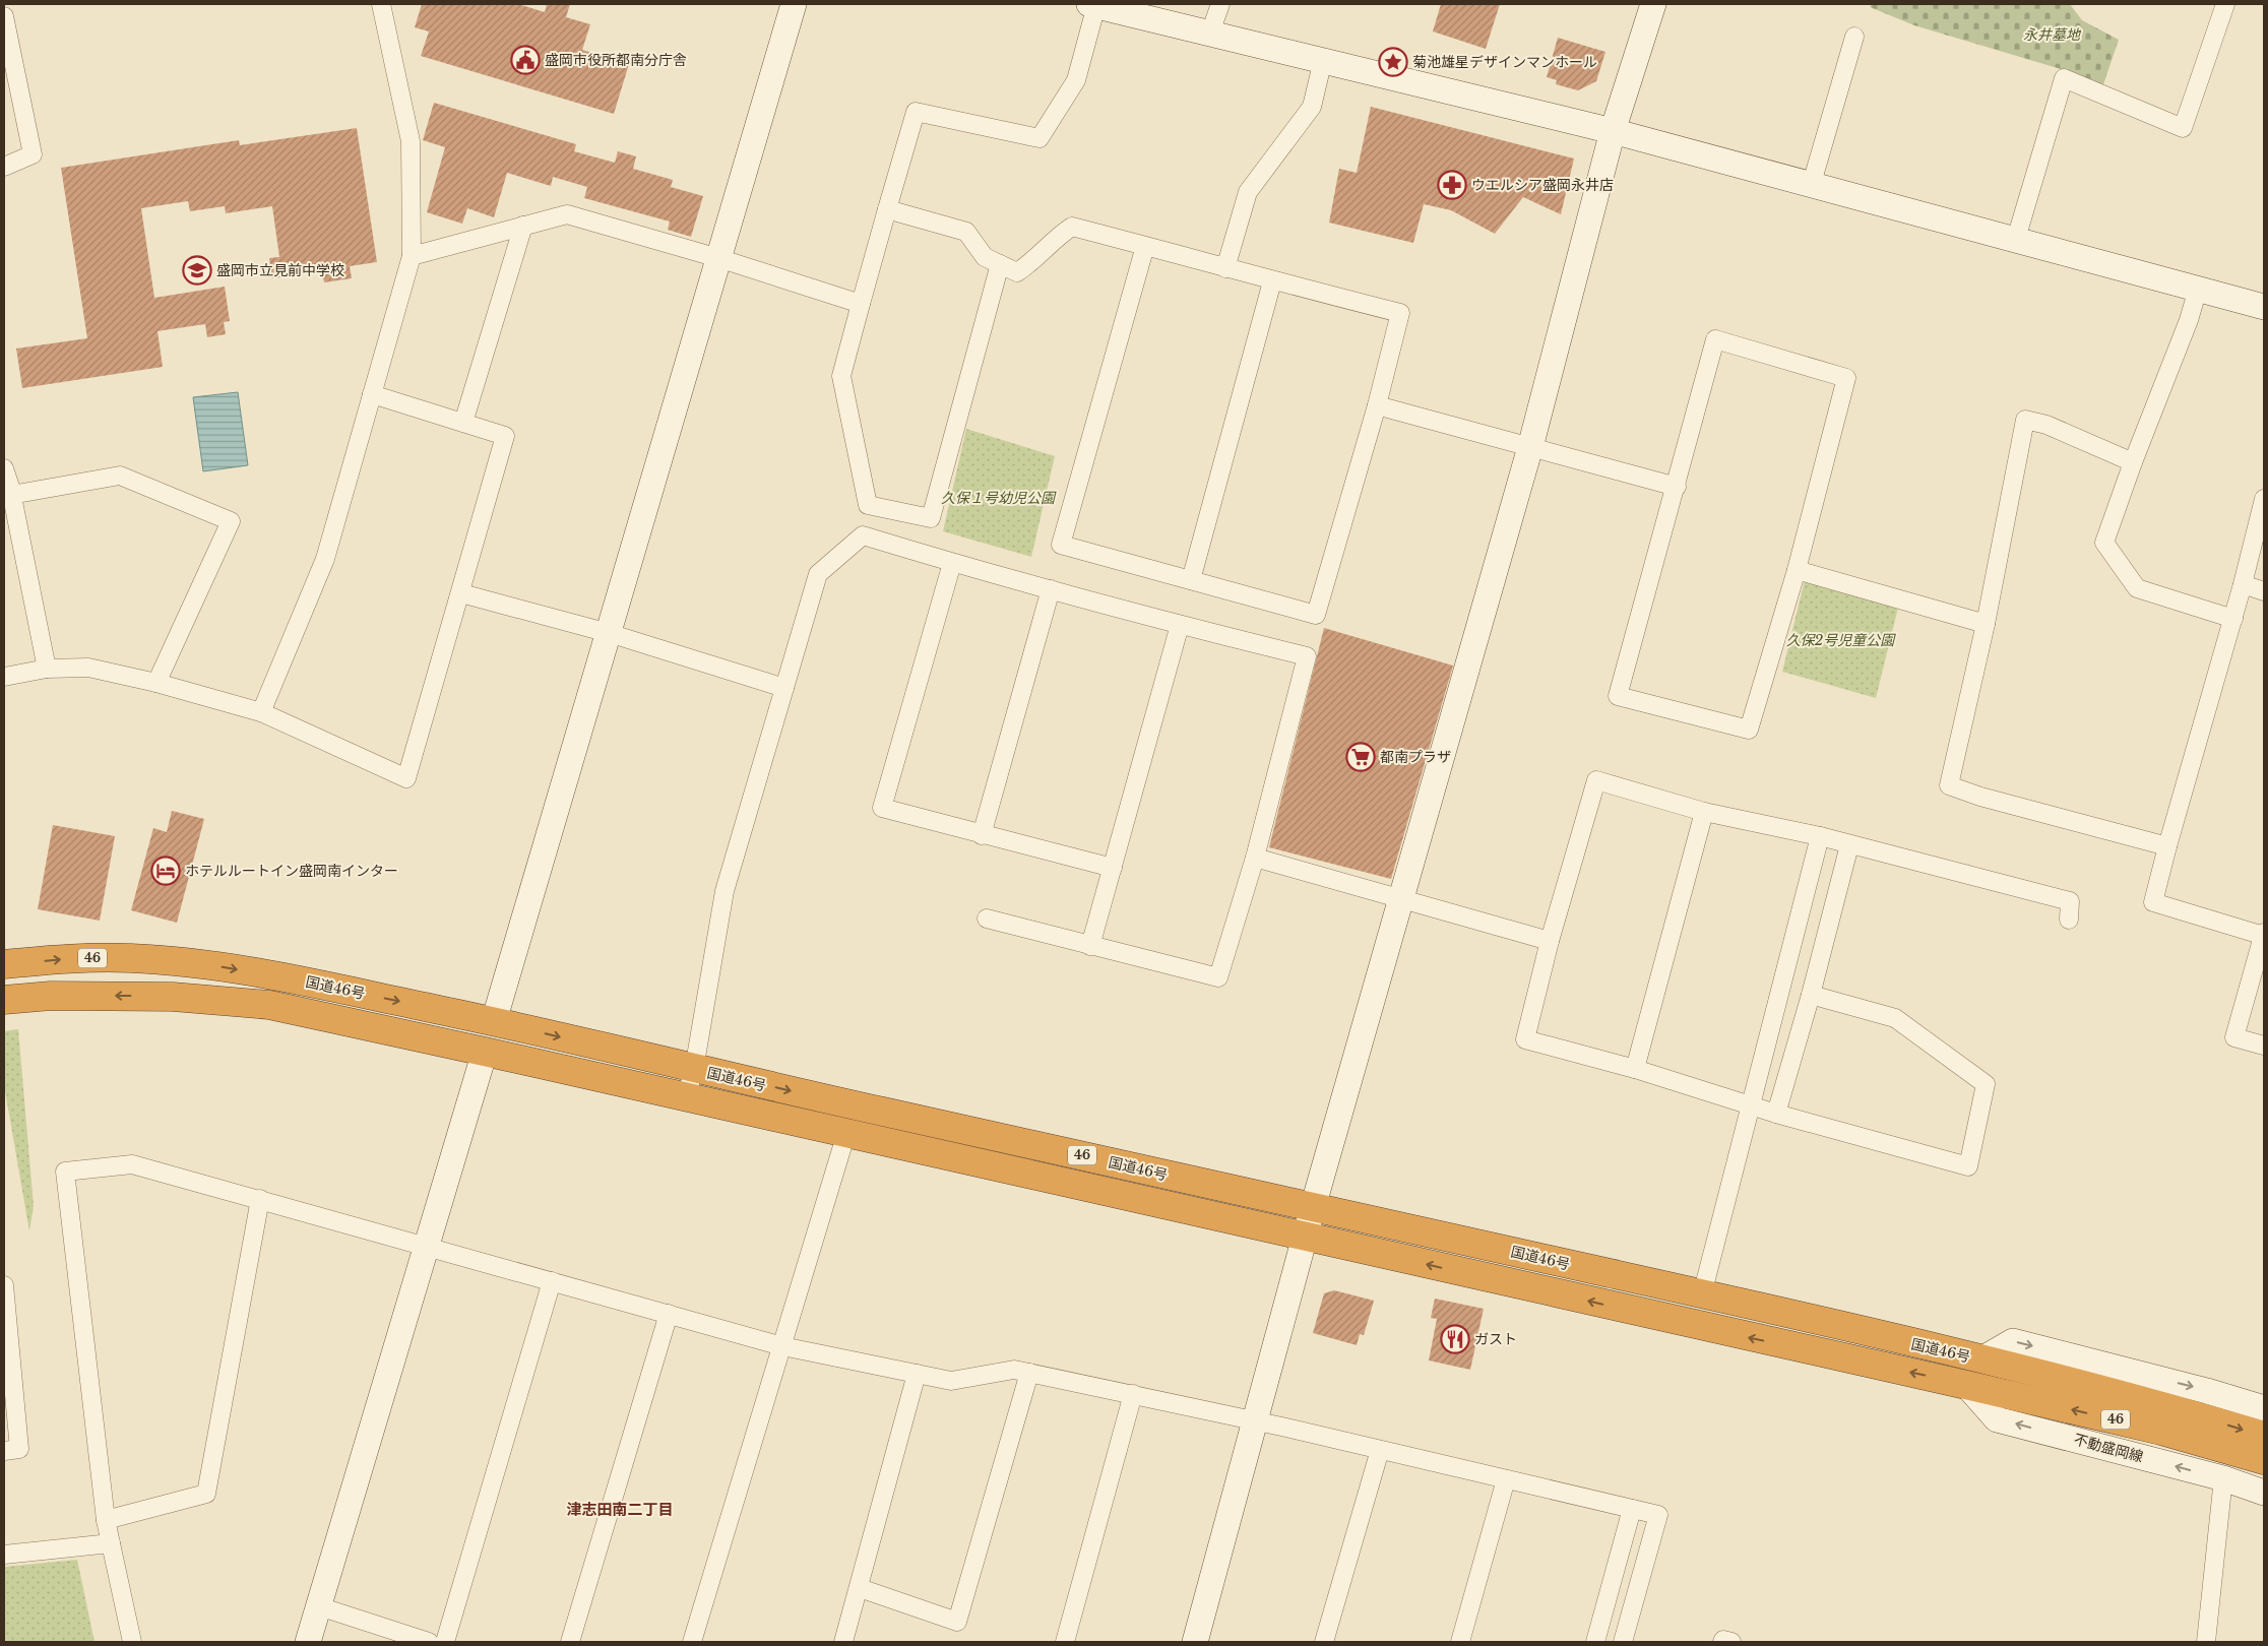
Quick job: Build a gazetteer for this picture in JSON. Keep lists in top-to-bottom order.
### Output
{
  "streets": {
    "highway": ["46", "国道46号"],
    "street": ["不動盛岡線"]
  },
  "crossings": [
    ["国道46号", "不動盛岡線"]
  ],
  "districts": ["津志田南二丁目"],
  "parks": ["永井墓地", "久保１号幼児公園", "久保2号児童公園"],
  "places": {
    "public building": ["盛岡市役所都南分庁舎"],
    "place": ["菊池雄星デザインマンホール"],
    "pharmacy": ["ウエルシア盛岡永井店"],
    "school or university": ["盛岡市立見前中学校"],
    "supermarket": ["都南プラザ"],
    "hotel": ["ホテルルートイン盛岡南インター"],
    "restaurant": ["ガスト"]
  }
}
